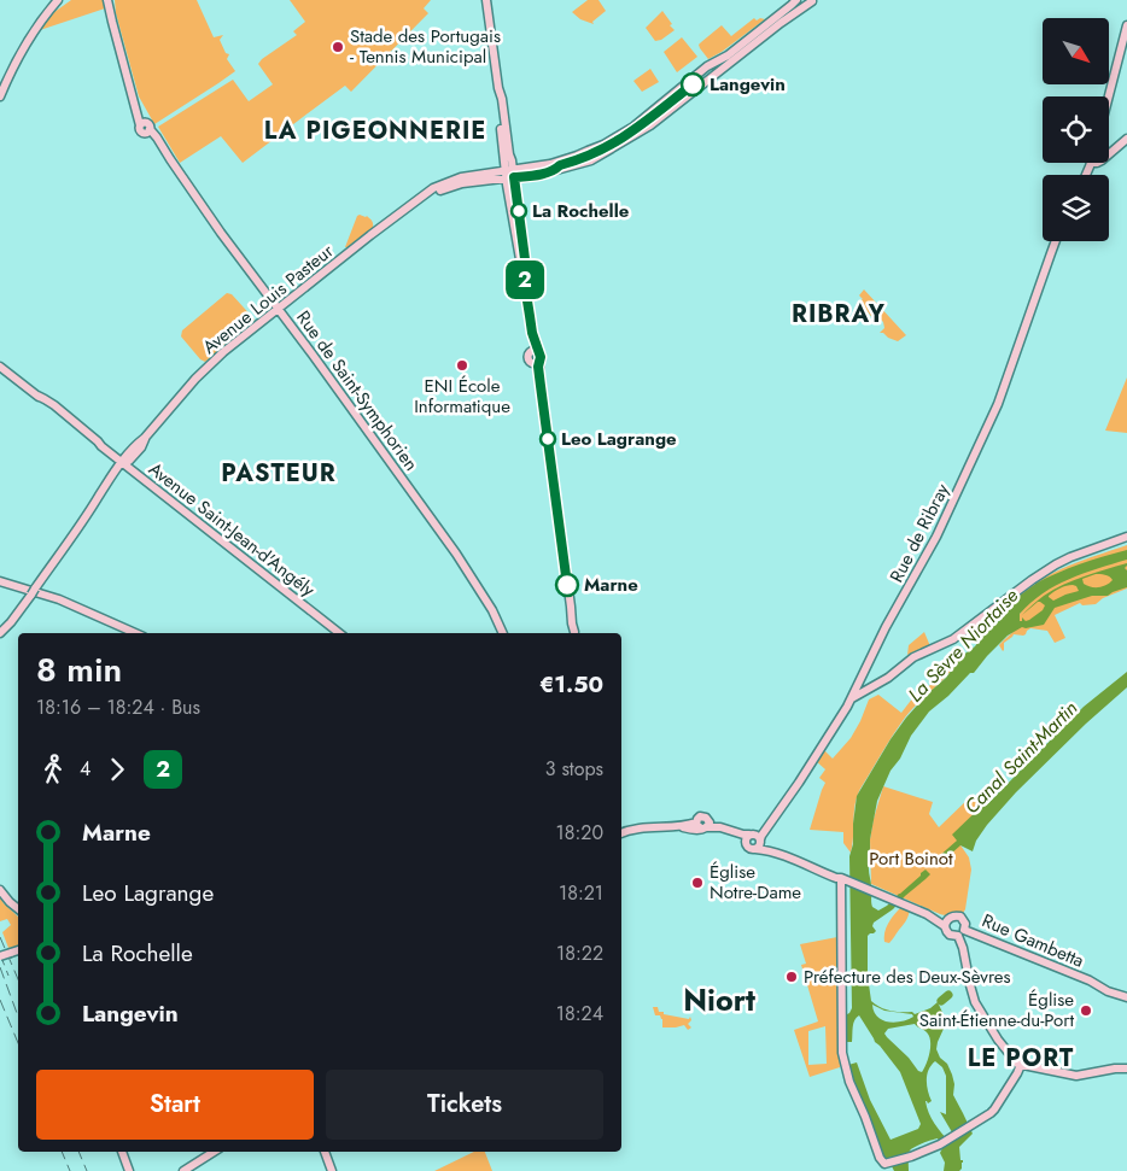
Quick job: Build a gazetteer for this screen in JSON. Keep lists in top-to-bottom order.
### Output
{
  "streets": {
    "main road": [
      "Avenue Louis Pasteur",
      "Rue de Saint-Symphorien",
      "Avenue Saint-Jean-d'Angély",
      "Rue de Ribray",
      "Rue Gambetta"
    ]
  },
  "crossings": [
    ["Avenue Louis Pasteur", "Rue de Saint-Symphorien"],
    ["Avenue Louis Pasteur", "Avenue Saint-Jean-d'Angély"]
  ],
  "districts": [
    "LA PIGEONNERIE",
    "RIBRAY",
    "PASTEUR",
    "Niort",
    "LE PORT"
  ],
  "water": ["La Sèvre Niortaise", "Canal Saint-Martin"],
  "parks": ["Port Boinot"],
  "places": [
    "Stade des Portugais - Tennis Municipal",
    "Langevin",
    "La Rochelle",
    "ENI École Informatique",
    "Leo Lagrange",
    "Marne",
    "Église Notre-Dame",
    "Préfecture des Deux-Sèvres",
    "Église Saint-Étienne-du-Port"
  ],
  "lines": ["bus line 2"],
  "north": "bottom right",
  "page": {
    "on_map": "2",
    "heading": ["8 min", "18:16 – 18:24 · Bus", "€1.50"],
    "legs": ["4", "2", "3 stops"],
    "list": [
      {
        "name": "Marne",
        "value": "18:20"
      },
      {
        "name": "Leo Lagrange",
        "value": "18:21"
      },
      {
        "name": "La Rochelle",
        "value": "18:22"
      },
      {
        "name": "Langevin",
        "value": "18:24"
      }
    ],
    "buttons": ["Start", "Tickets"]
  }
}
